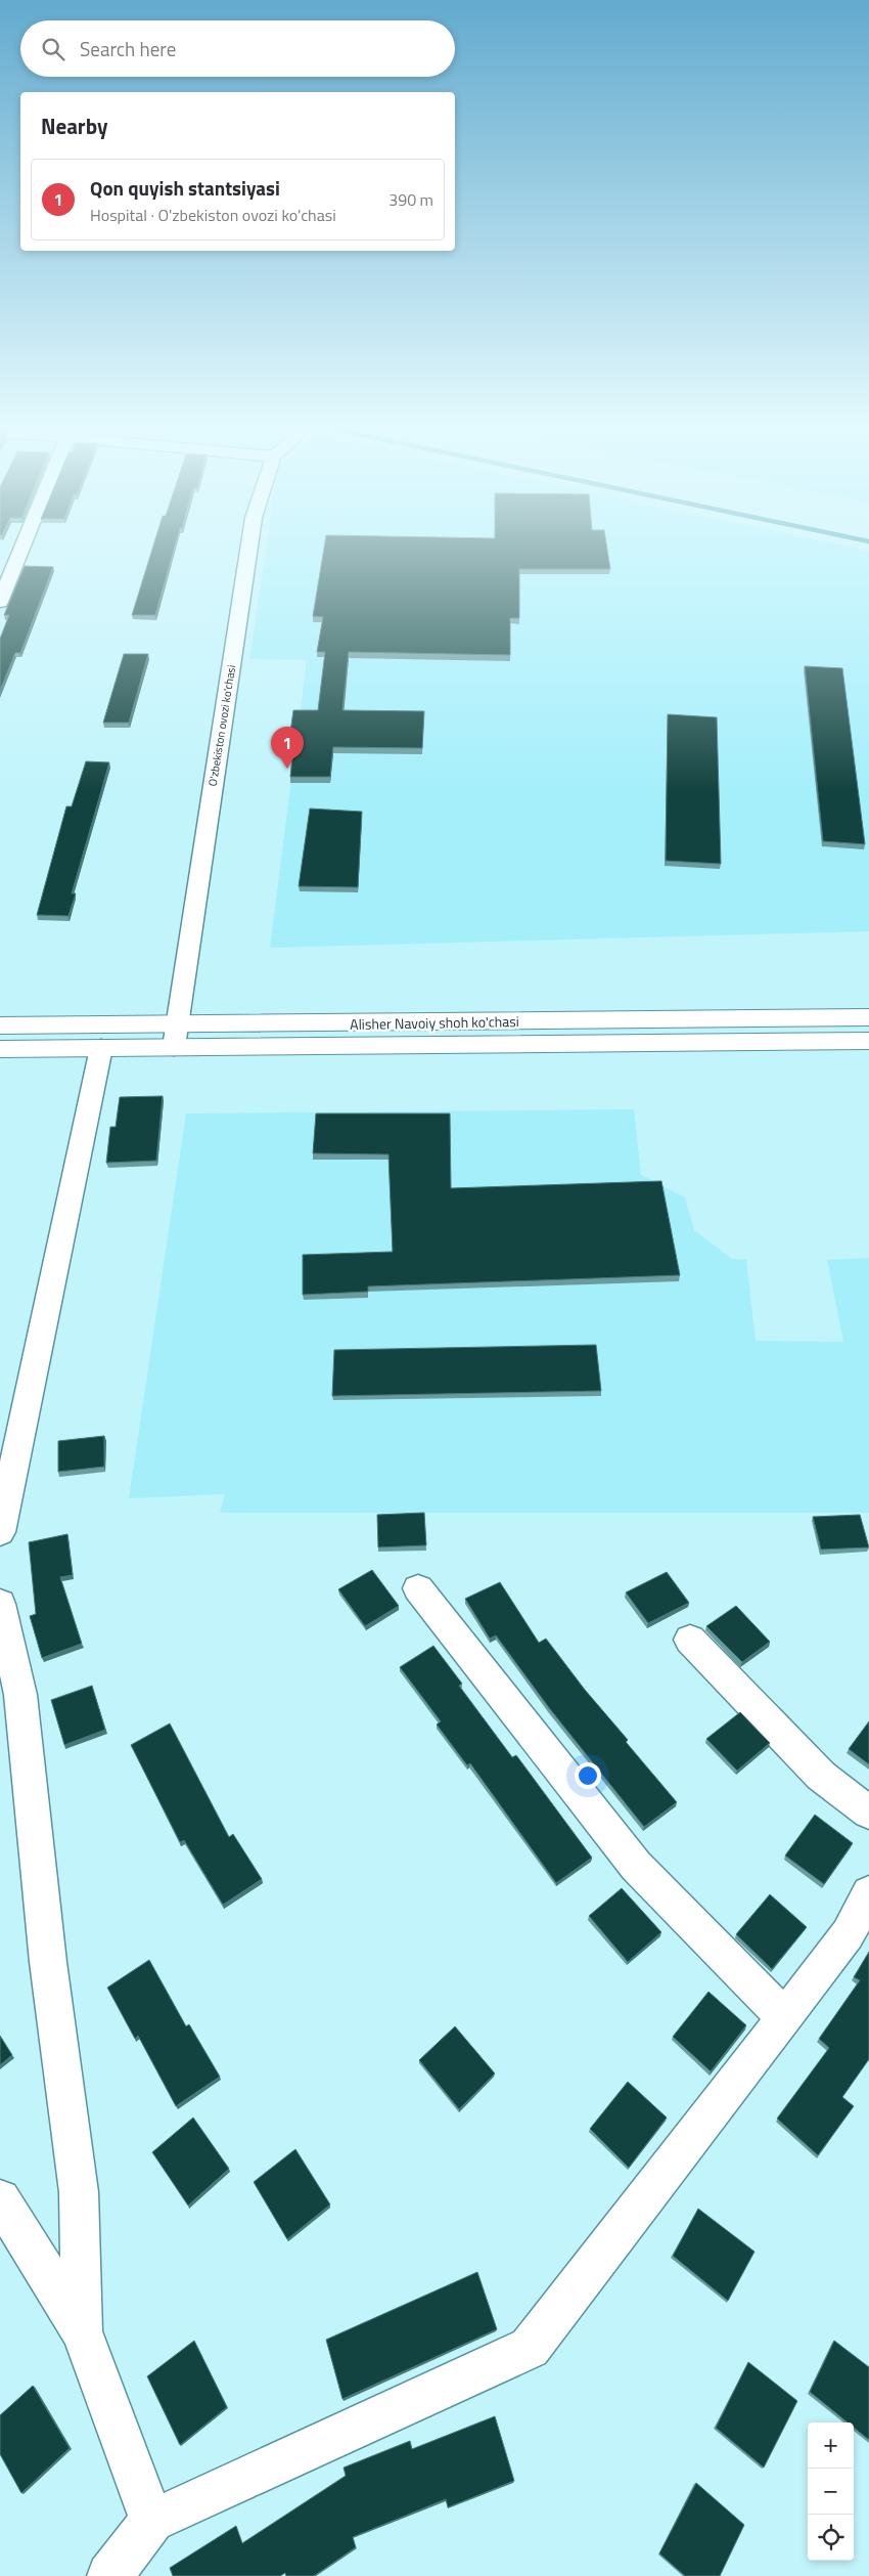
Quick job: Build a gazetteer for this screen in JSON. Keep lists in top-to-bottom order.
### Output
{
  "streets": {
    "main road": ["Alisher Navoiy shoh ko'chasi"],
    "street": ["O'zbekiston ovozi ko'chasi"]
  },
  "crossings": [
    ["O'zbekiston ovozi ko'chasi", "Alisher Navoiy shoh ko'chasi"]
  ],
  "page": {
    "search": "Search here",
    "heading": "Nearby",
    "list": [
      {
        "mark": "1",
        "name": "Qon quyish stantsiyasi",
        "note": "Hospital · O'zbekiston ovozi ko'chasi",
        "value": "390 m"
      }
    ],
    "pins": "1",
    "map_buttons": ["+", "−"]
  }
}
